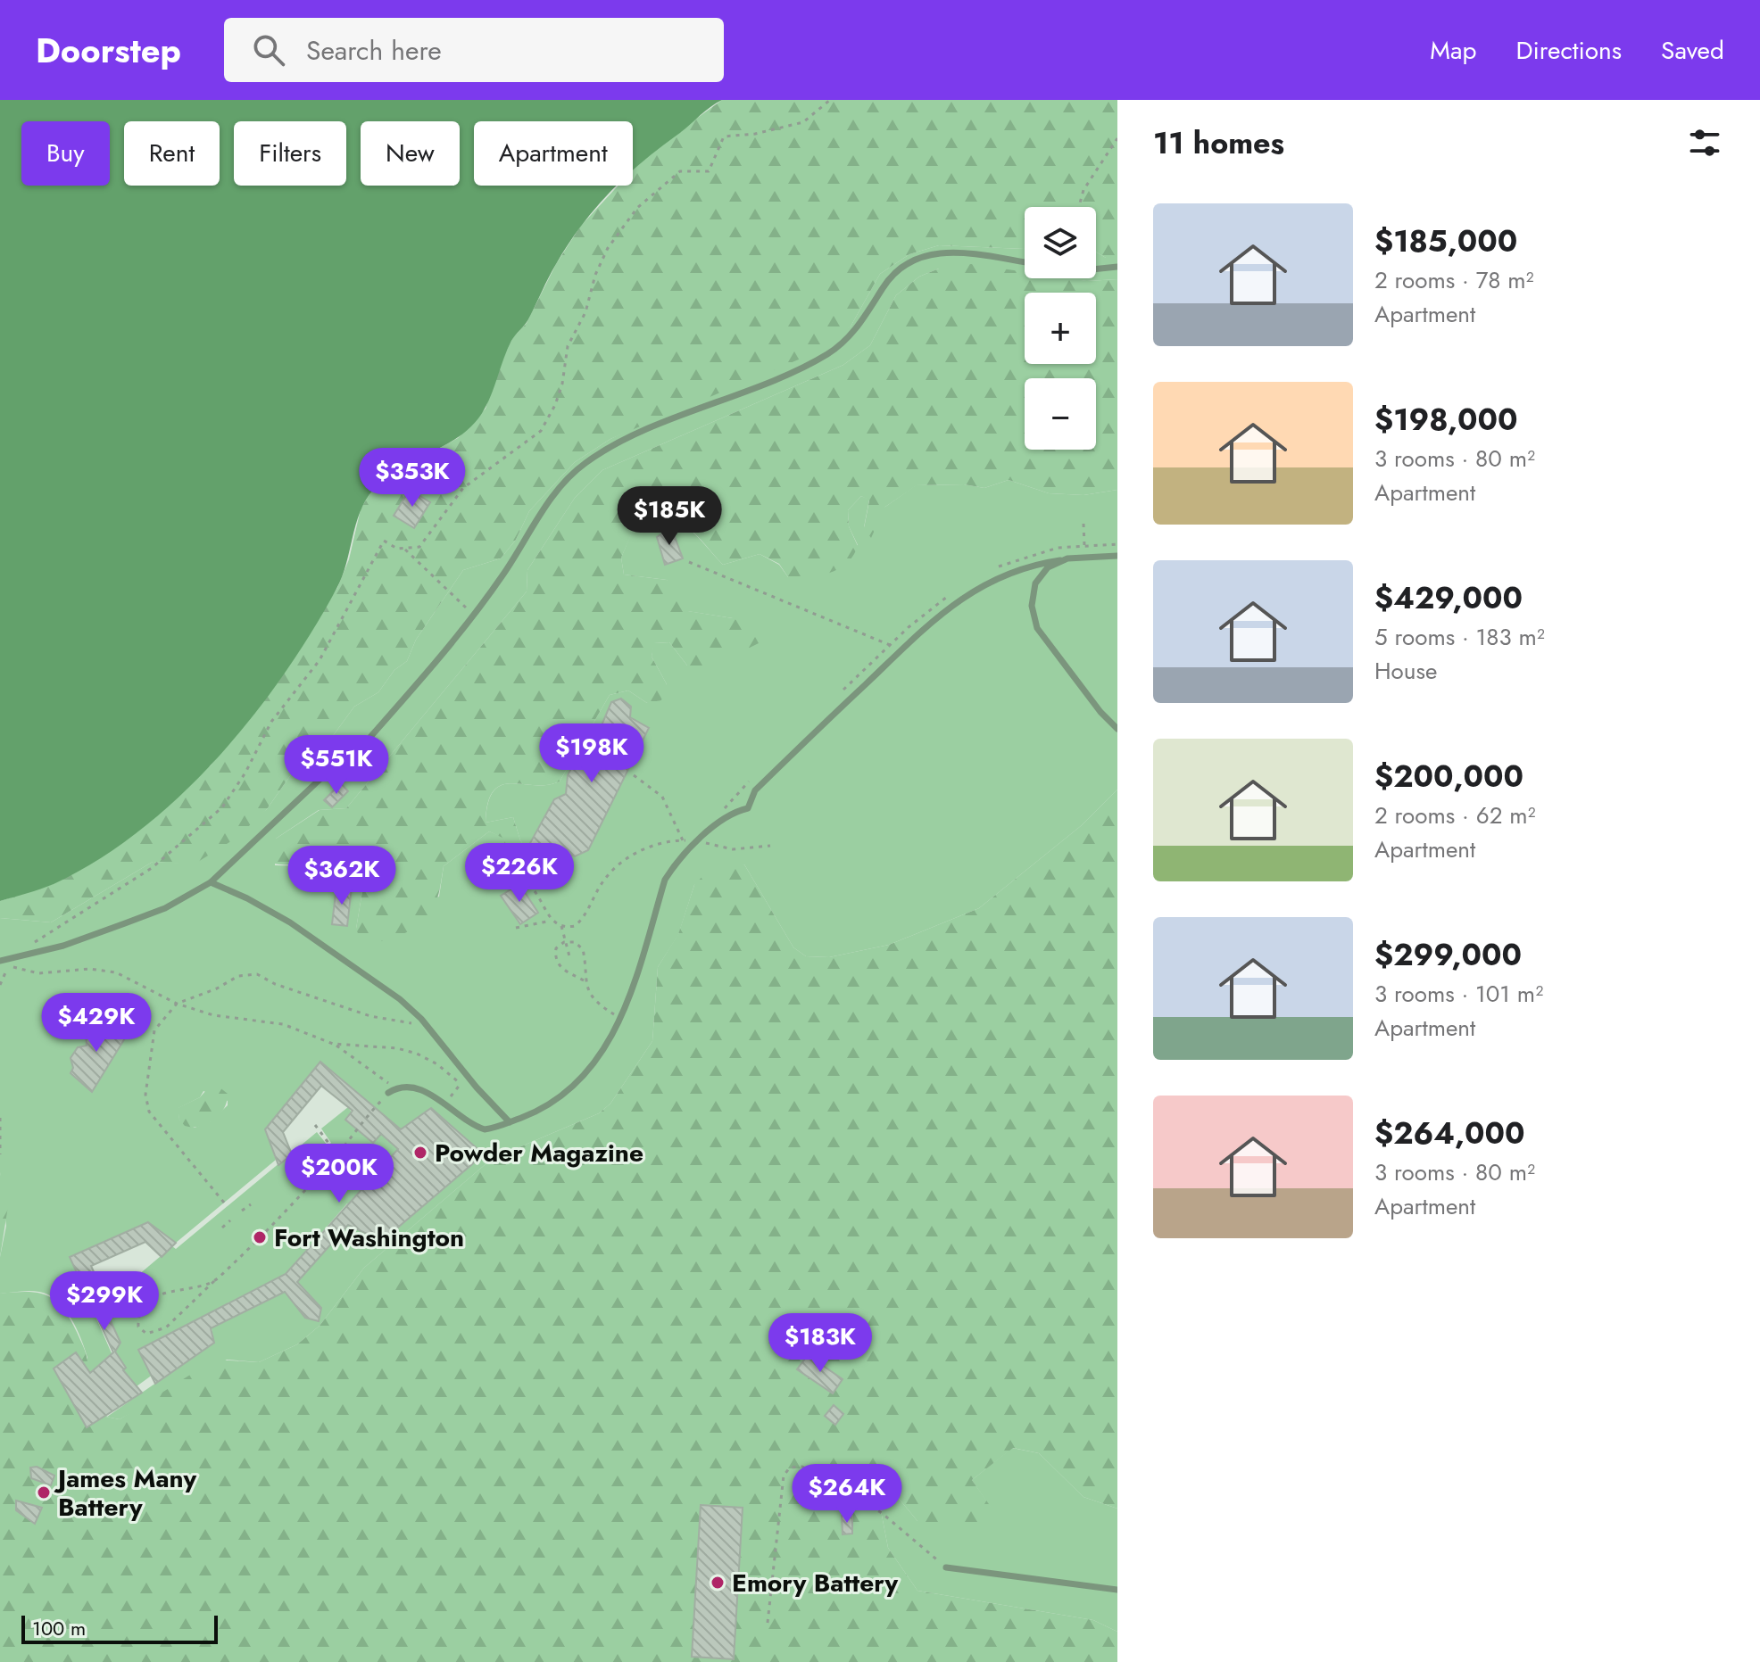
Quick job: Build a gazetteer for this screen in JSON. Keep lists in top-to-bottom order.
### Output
{
  "places": [
    "Powder Magazine",
    "Fort Washington",
    "James Many Battery",
    "Emory Battery"
  ],
  "scale_bar": "100 m",
  "page": {
    "header": "Doorstep",
    "search": "Search here",
    "nav": ["Map", "Directions", "Saved"],
    "heading": "11 homes",
    "chip": [
      "Buy",
      "Rent",
      "Filters",
      "New",
      "Apartment"
    ],
    "list": [
      {
        "name": "$185,000",
        "note": "2 rooms · 78 m² · Apartment"
      },
      {
        "name": "$198,000",
        "note": "3 rooms · 80 m² · Apartment"
      },
      {
        "name": "$429,000",
        "note": "5 rooms · 183 m² · House"
      },
      {
        "name": "$200,000",
        "note": "2 rooms · 62 m² · Apartment"
      },
      {
        "name": "$299,000",
        "note": "3 rooms · 101 m² · Apartment"
      },
      {
        "name": "$264,000",
        "note": "3 rooms · 80 m² · Apartment"
      }
    ],
    "map_buttons": ["+", "−"],
    "price": [
      "$353K",
      "$185K",
      "$198K",
      "$551K",
      "$226K",
      "$362K",
      "$429K",
      "$200K",
      "$299K",
      "$183K",
      "$264K"
    ],
    "scale": "100 m"
  }
}
